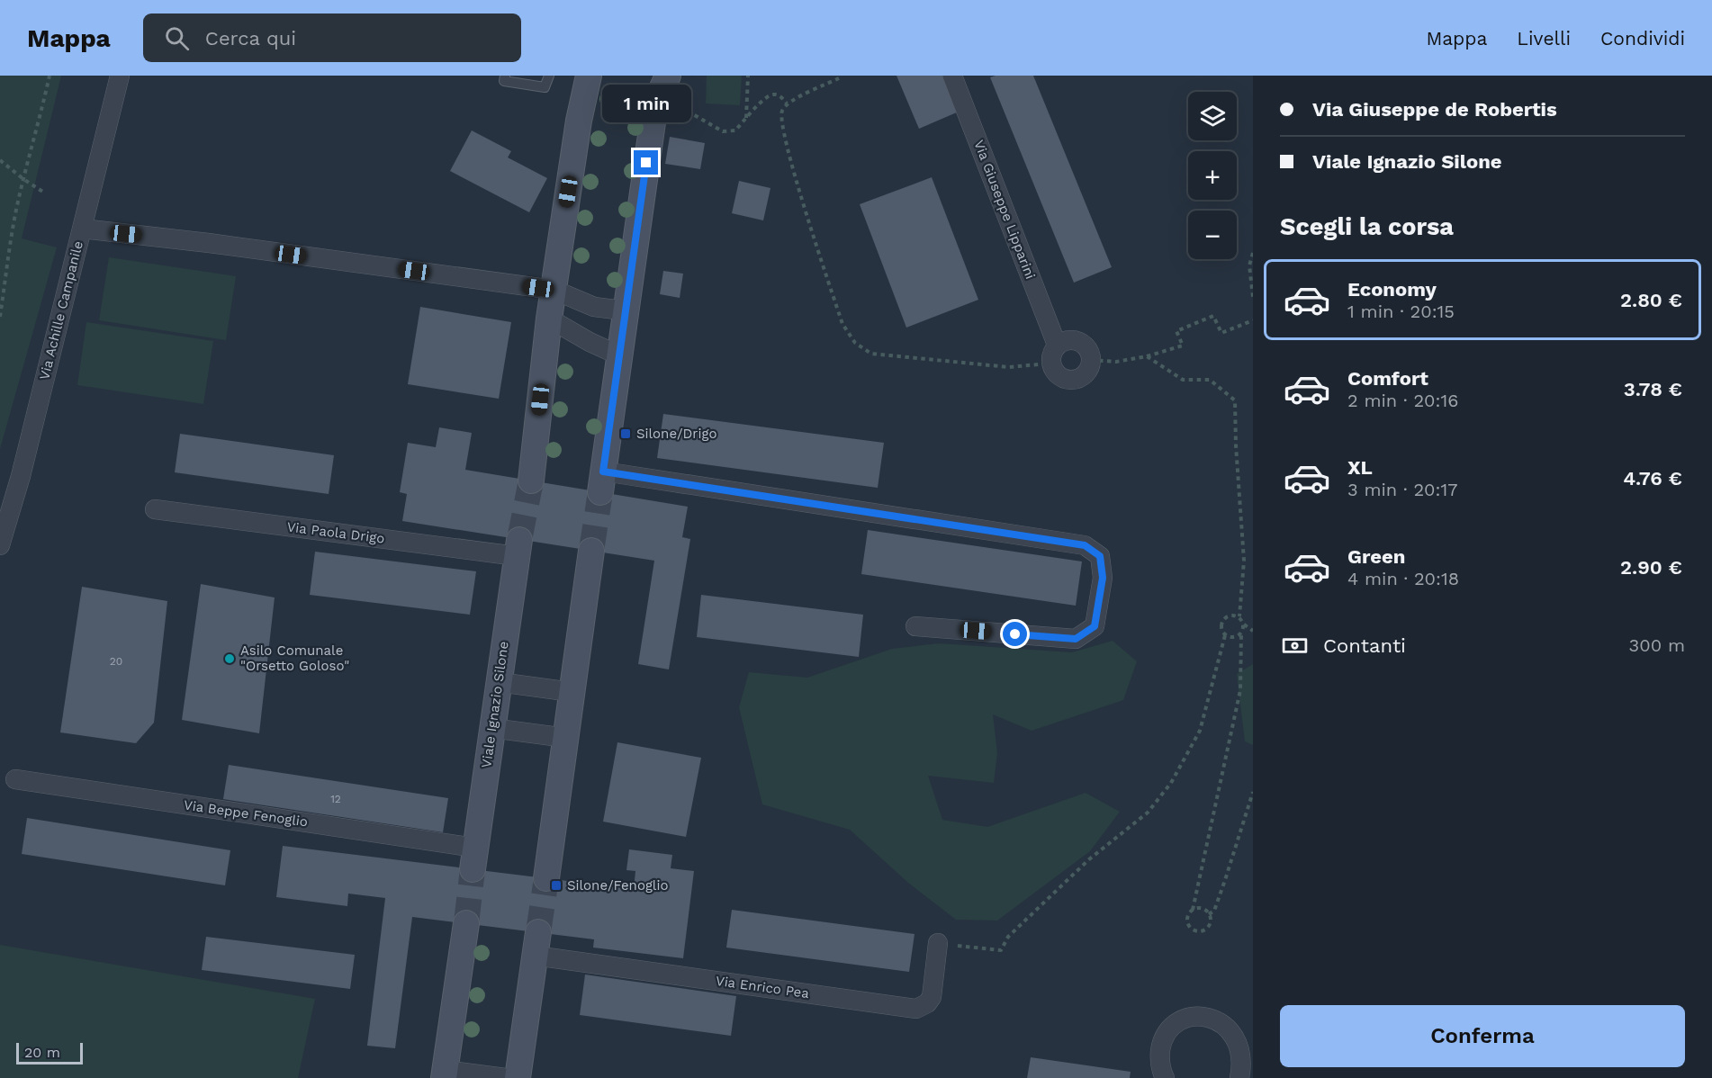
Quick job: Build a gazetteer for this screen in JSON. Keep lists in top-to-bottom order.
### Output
{
  "streets": {
    "street": [
      "Via Giuseppe Lipparini",
      "Via Achille Campanile",
      "Via Paola Drigo",
      "Viale Ignazio Silone",
      "Via Beppe Fenoglio",
      "Via Enrico Pea"
    ]
  },
  "crossings": [
    ["Via Paola Drigo", "Viale Ignazio Silone"],
    ["Viale Ignazio Silone", "Via Beppe Fenoglio"]
  ],
  "places": {
    "transit": ["Silone/Drigo", "Silone/Fenoglio"],
    "other": ["Asilo Comunale \"Orsetto Goloso\""]
  },
  "house_numbers": ["20", "12"],
  "scale_bar": "20 m",
  "page": {
    "header": "Mappa",
    "search": "Cerca qui",
    "nav": ["Mappa", "Livelli", "Condividi"],
    "banner": ["Via Giuseppe de Robertis", "Viale Ignazio Silone"],
    "bubble": "1 min",
    "map_buttons": ["+", "−"],
    "heading": "Scegli la corsa",
    "list": [
      {
        "name": "Economy",
        "note": "1 min · 20:15",
        "value": "2.80 €"
      },
      {
        "name": "Comfort",
        "note": "2 min · 20:16",
        "value": "3.78 €"
      },
      {
        "name": "XL",
        "note": "3 min · 20:17",
        "value": "4.76 €"
      },
      {
        "name": "Green",
        "note": "4 min · 20:18",
        "value": "2.90 €"
      }
    ],
    "pay": ["Contanti", "300 m"],
    "buttons": "Conferma",
    "scale": "20 m"
  }
}
